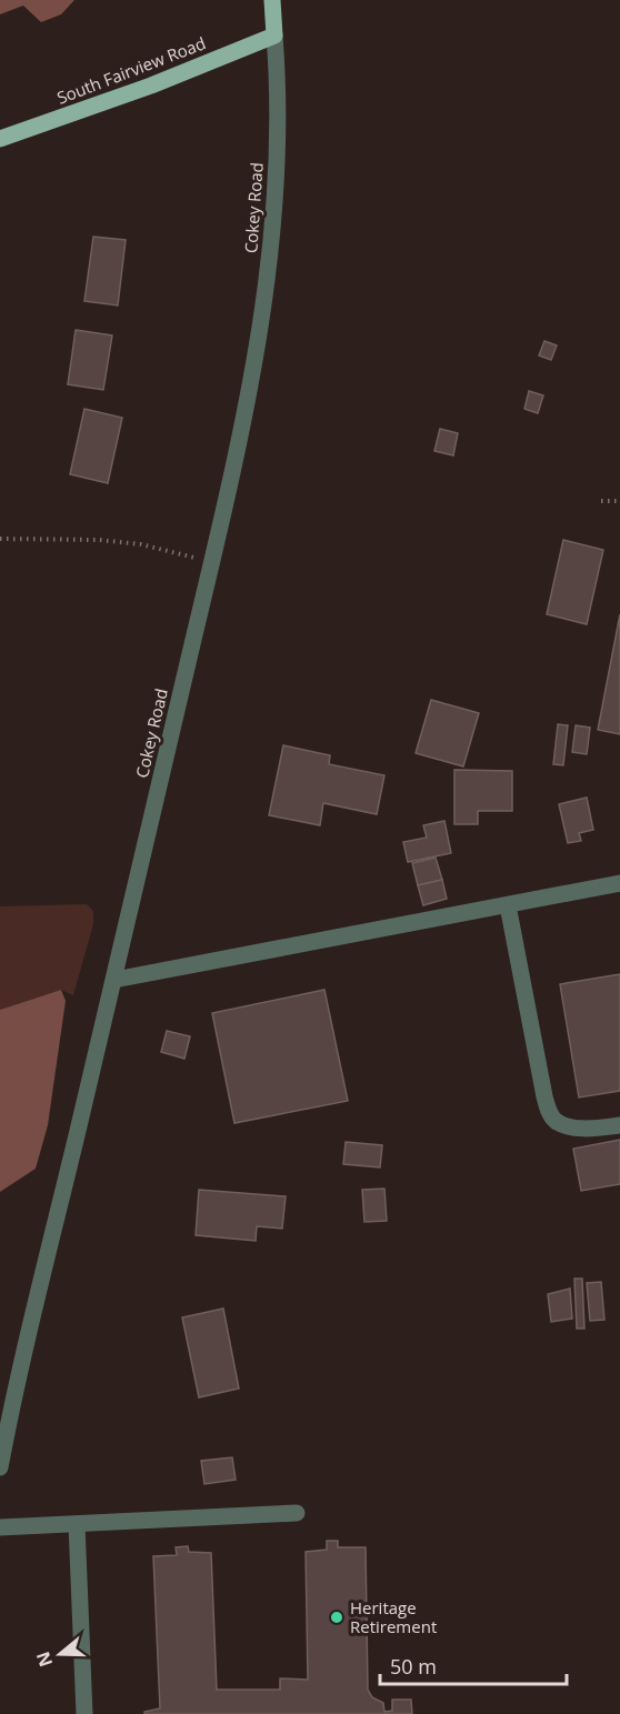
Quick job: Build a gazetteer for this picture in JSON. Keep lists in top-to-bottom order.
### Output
{
  "streets": {
    "main road": ["South Fairview Road", "Cokey Road"]
  },
  "crossings": [
    ["South Fairview Road", "Cokey Road"]
  ],
  "places": ["Heritage Retirement"],
  "scale_bar": "50 m",
  "north": "left"
}
